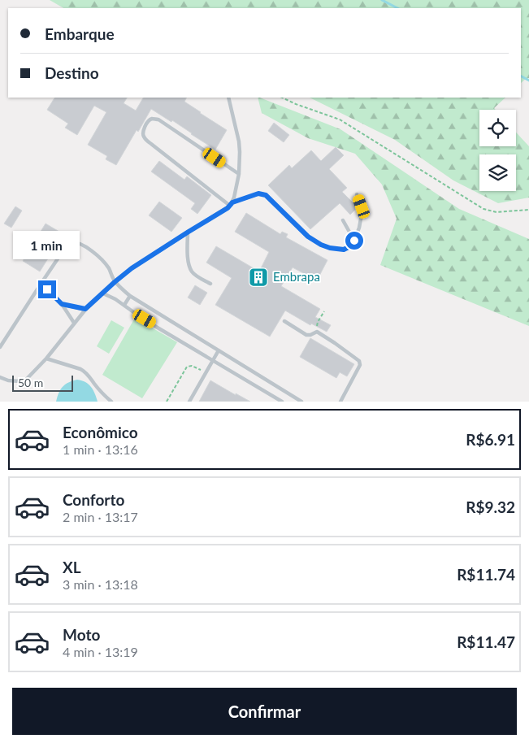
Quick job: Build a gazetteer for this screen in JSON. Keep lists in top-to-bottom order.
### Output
{
  "places": {
    "building": ["Embrapa"]
  },
  "scale_bar": "50 m",
  "page": {
    "banner": ["Embarque", "Destino"],
    "bubble": "1 min",
    "scale": "50 m",
    "list": [
      {
        "name": "Econômico",
        "note": "1 min · 13:16",
        "value": "R$6.91"
      },
      {
        "name": "Conforto",
        "note": "2 min · 13:17",
        "value": "R$9.32"
      },
      {
        "name": "XL",
        "note": "3 min · 13:18",
        "value": "R$11.74"
      },
      {
        "name": "Moto",
        "note": "4 min · 13:19",
        "value": "R$11.47"
      }
    ],
    "buttons": "Confirmar"
  }
}
